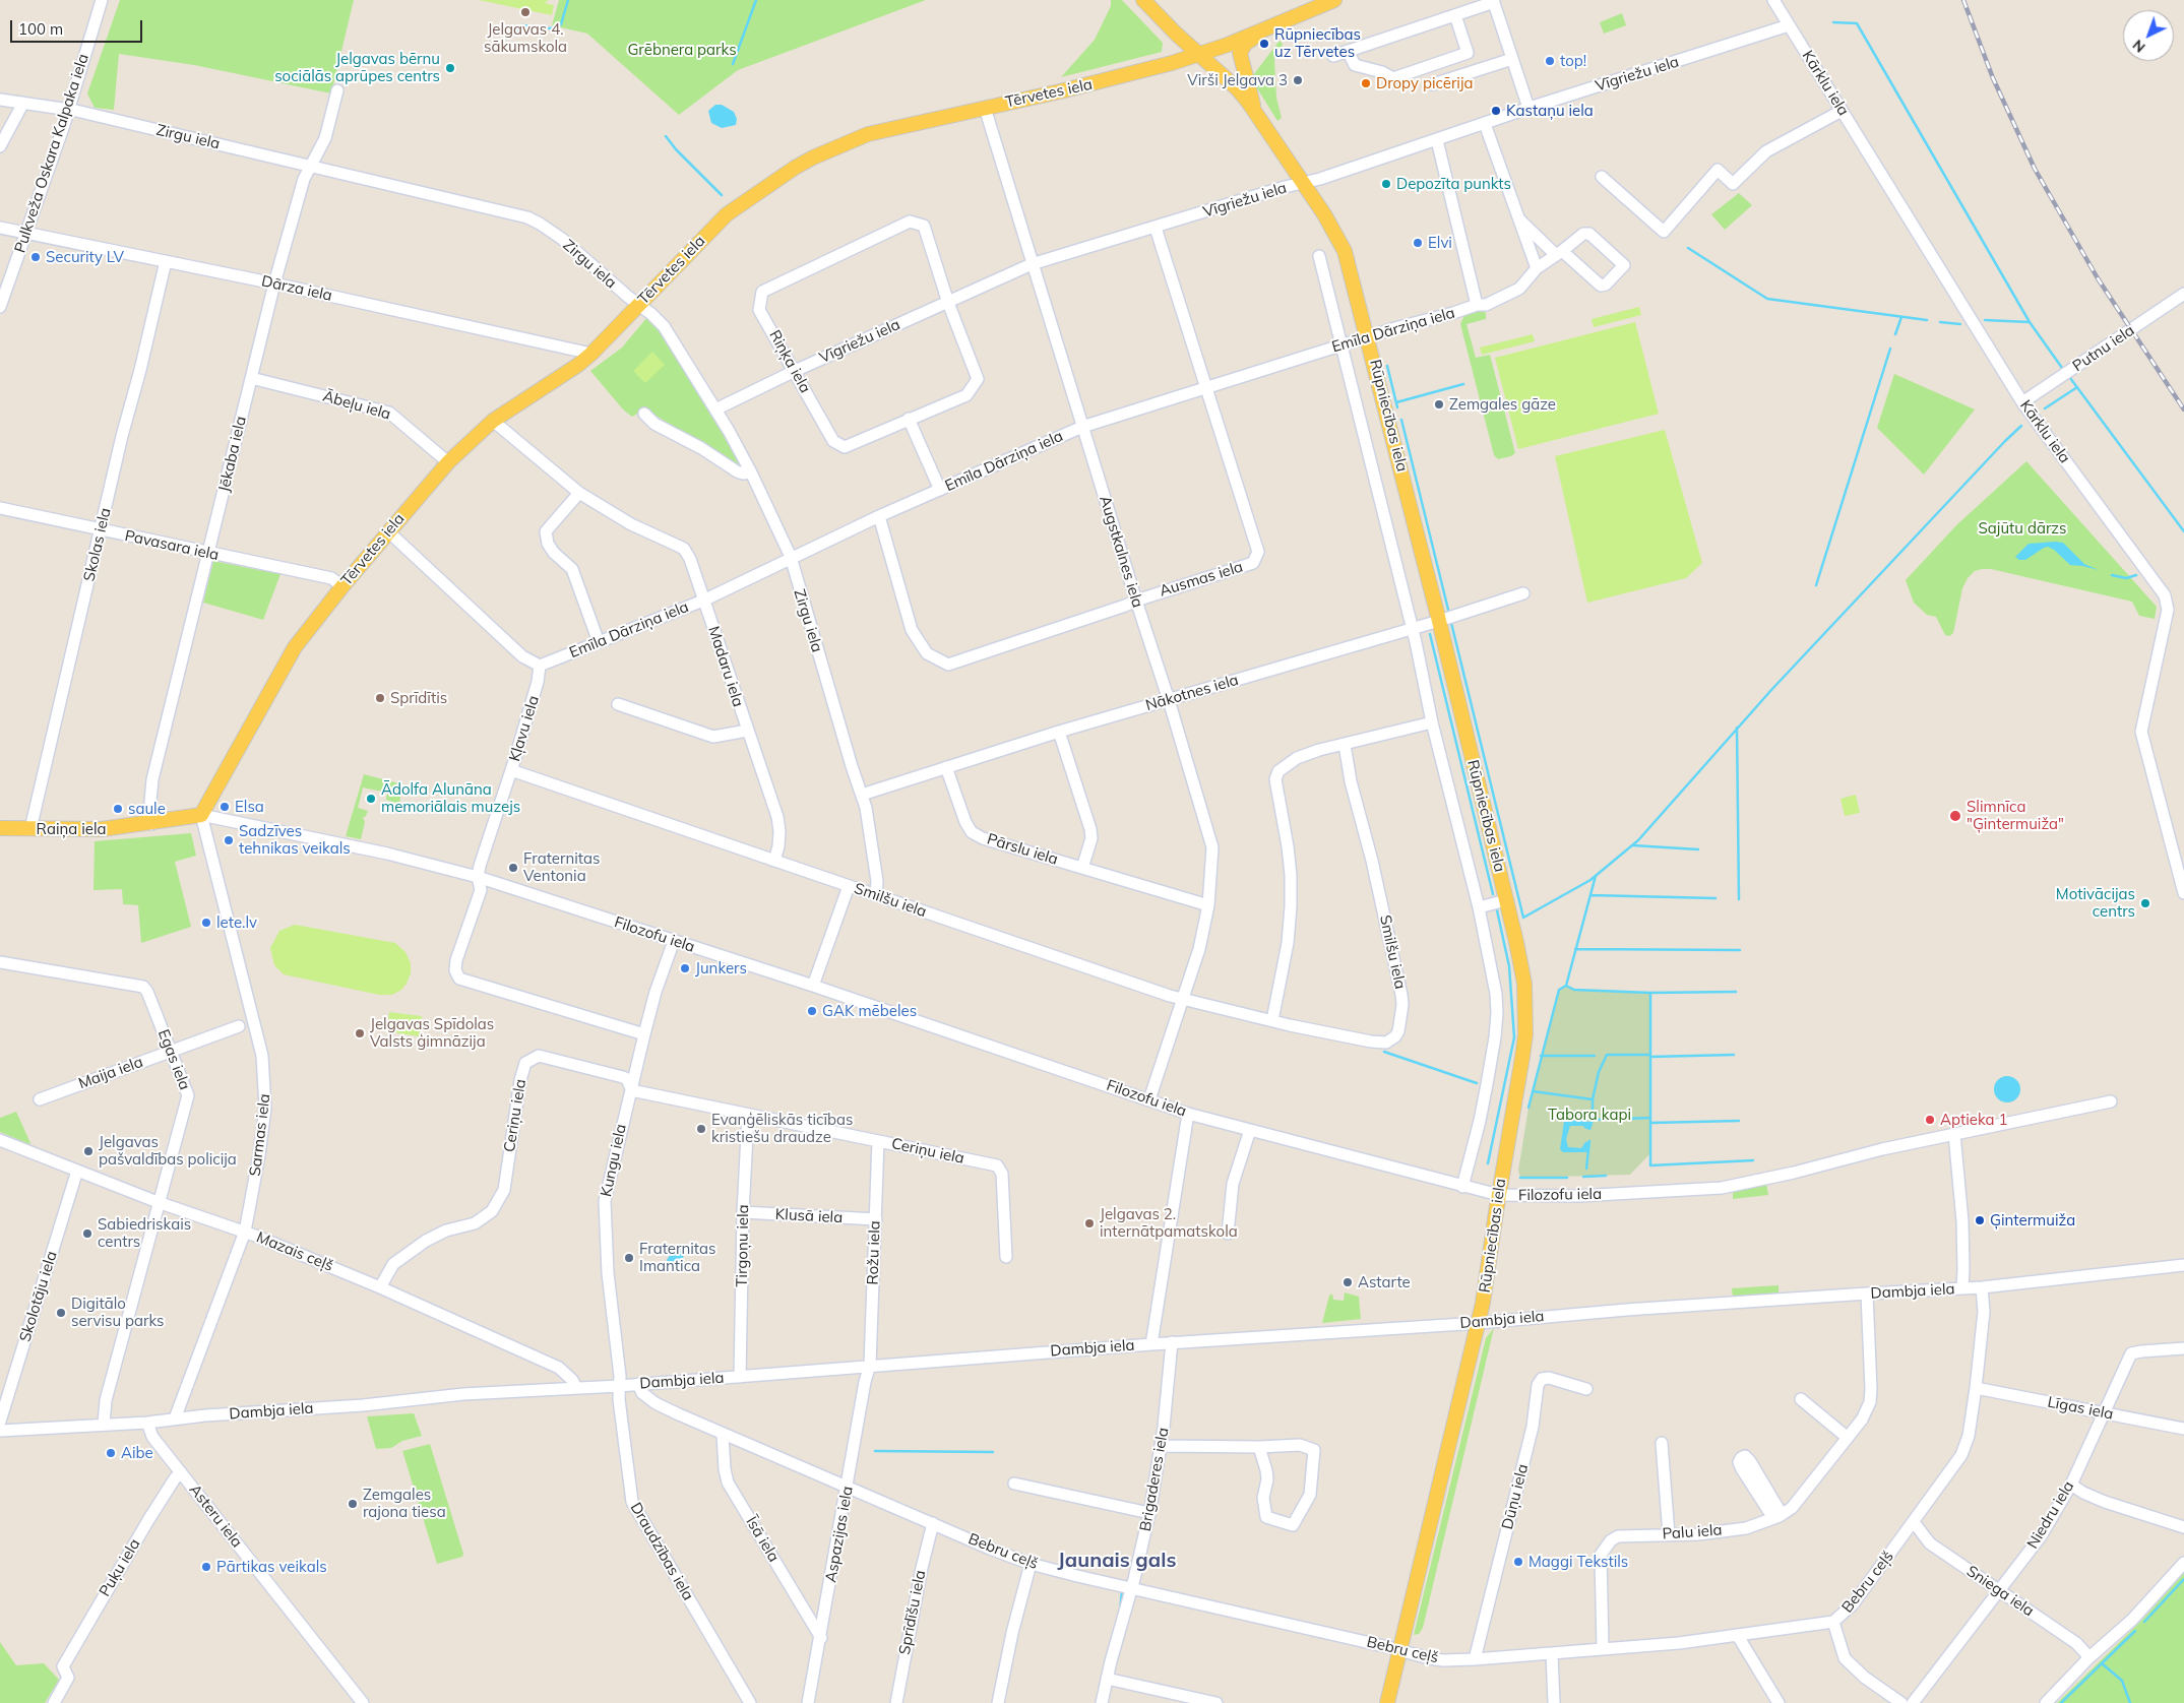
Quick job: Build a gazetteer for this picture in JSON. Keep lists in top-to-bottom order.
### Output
{
  "streets": {
    "main road": ["Tērvetes iela", "Rūpniecības iela", "Raiņa iela"],
    "street": [
      "Vīgriežu iela",
      "Kārklu iela",
      "Zirgu iela",
      "Pulkveža Oskara Kalpaka iela",
      "Dārza iela",
      "Emīla Dārziņa iela",
      "Putnu iela",
      "Riņķa iela",
      "Ābeļu iela",
      "Jēkaba iela",
      "Skolas iela",
      "Pavasara iela",
      "Augstkalnes iela",
      "Ausmas iela",
      "Madaru iela",
      "Nākotnes iela",
      "Kļavu iela",
      "Pārslu iela",
      "Smilšu iela",
      "Filozofu iela",
      "Egas iela",
      "Maija iela",
      "Ceriņu iela",
      "Sarmas iela",
      "Kungu iela",
      "Klusā iela",
      "Tirgoņu iela",
      "Mazais ceļš",
      "Rožu iela",
      "Dambja iela",
      "Skolotāju iela",
      "Līgas iela",
      "Brigaderes iela",
      "Dūņu iela",
      "Niedru iela",
      "Asteru iela",
      "Palu iela",
      "Aspazijas iela",
      "Īsā iela",
      "Draudzības iela",
      "Bebru ceļš",
      "Puķu iela",
      "Sniega iela",
      "Sprīdīšu iela"
    ]
  },
  "crossings": [
    ["Vīgriežu iela", "Kārklu iela"],
    ["Vīgriežu iela", "Zirgu iela"],
    ["Vīgriežu iela", "Riņķa iela"],
    ["Vīgriežu iela", "Rūpniecības iela"],
    ["Vīgriežu iela", "Augstkalnes iela"],
    ["Vīgriežu iela", "Ausmas iela"],
    ["Kārklu iela", "Putnu iela"],
    ["Tērvetes iela", "Zirgu iela"],
    ["Tērvetes iela", "Dārza iela"],
    ["Tērvetes iela", "Ābeļu iela"],
    ["Tērvetes iela", "Rūpniecības iela"],
    ["Tērvetes iela", "Pavasara iela"],
    ["Tērvetes iela", "Augstkalnes iela"],
    ["Tērvetes iela", "Madaru iela"],
    ["Tērvetes iela", "Raiņa iela"],
    ["Tērvetes iela", "Filozofu iela"],
    ["Tērvetes iela", "Sarmas iela"],
    ["Zirgu iela", "Pulkveža Oskara Kalpaka iela"],
    ["Zirgu iela", "Emīla Dārziņa iela"],
    ["Zirgu iela", "Jēkaba iela"],
    ["Zirgu iela", "Nākotnes iela"],
    ["Zirgu iela", "Smilšu iela"],
    ["Pulkveža Oskara Kalpaka iela", "Dārza iela"],
    ["Dārza iela", "Jēkaba iela"],
    ["Dārza iela", "Skolas iela"],
    ["Emīla Dārziņa iela", "Rūpniecības iela"],
    ["Emīla Dārziņa iela", "Augstkalnes iela"],
    ["Emīla Dārziņa iela", "Ausmas iela"],
    ["Emīla Dārziņa iela", "Madaru iela"],
    ["Emīla Dārziņa iela", "Kļavu iela"],
    ["Ābeļu iela", "Jēkaba iela"],
    ["Rūpniecības iela", "Nākotnes iela"],
    ["Rūpniecības iela", "Filozofu iela"],
    ["Rūpniecības iela", "Dambja iela"],
    ["Rūpniecības iela", "Bebru ceļš"],
    ["Jēkaba iela", "Pavasara iela"],
    ["Jēkaba iela", "Raiņa iela"],
    ["Skolas iela", "Pavasara iela"],
    ["Skolas iela", "Raiņa iela"],
    ["Augstkalnes iela", "Ausmas iela"],
    ["Augstkalnes iela", "Nākotnes iela"],
    ["Augstkalnes iela", "Pārslu iela"],
    ["Augstkalnes iela", "Smilšu iela"],
    ["Augstkalnes iela", "Filozofu iela"],
    ["Madaru iela", "Smilšu iela"],
    ["Nākotnes iela", "Pārslu iela"],
    ["Kļavu iela", "Smilšu iela"],
    ["Kļavu iela", "Filozofu iela"],
    ["Raiņa iela", "Filozofu iela"],
    ["Raiņa iela", "Sarmas iela"],
    ["Filozofu iela", "Sarmas iela"],
    ["Filozofu iela", "Kungu iela"],
    ["Egas iela", "Maija iela"],
    ["Egas iela", "Mazais ceļš"],
    ["Egas iela", "Dambja iela"],
    ["Ceriņu iela", "Kungu iela"],
    ["Ceriņu iela", "Tirgoņu iela"],
    ["Ceriņu iela", "Mazais ceļš"],
    ["Ceriņu iela", "Rožu iela"],
    ["Sarmas iela", "Mazais ceļš"],
    ["Sarmas iela", "Dambja iela"],
    ["Kungu iela", "Dambja iela"],
    ["Kungu iela", "Draudzības iela"],
    ["Klusā iela", "Tirgoņu iela"],
    ["Klusā iela", "Rožu iela"],
    ["Tirgoņu iela", "Dambja iela"],
    ["Mazais ceļš", "Dambja iela"],
    ["Mazais ceļš", "Skolotāju iela"],
    ["Rožu iela", "Dambja iela"],
    ["Rožu iela", "Aspazijas iela"],
    ["Dambja iela", "Brigaderes iela"],
    ["Dambja iela", "Asteru iela"],
    ["Dambja iela", "Palu iela"],
    ["Dambja iela", "Aspazijas iela"],
    ["Dambja iela", "Draudzības iela"],
    ["Dambja iela", "Bebru ceļš"],
    ["Līgas iela", "Niedru iela"],
    ["Līgas iela", "Bebru ceļš"],
    ["Brigaderes iela", "Bebru ceļš"],
    ["Dūņu iela", "Bebru ceļš"],
    ["Niedru iela", "Sniega iela"],
    ["Asteru iela", "Puķu iela"],
    ["Palu iela", "Bebru ceļš"],
    ["Aspazijas iela", "Īsā iela"],
    ["Aspazijas iela", "Bebru ceļš"],
    ["Īsā iela", "Bebru ceļš"],
    ["Bebru ceļš", "Sniega iela"],
    ["Bebru ceļš", "Sprīdīšu iela"]
  ],
  "districts": ["Jaunais gals"],
  "parks": ["Grēbnera parks", "Sajūtu dārzs", "Tabora kapi"],
  "places": [
    "Jelgavas 4. sākumskola",
    "Rūpniecības uz Tērvetes",
    "top!",
    "Jelgavas bērnu sociālās aprūpes centrs",
    "Virši Jelgava 3",
    "Dropy picērija",
    "Kastaņu iela",
    "Depozīta punkts",
    "Elvi",
    "Security LV",
    "Zemgales gāze",
    "Sprīdītis",
    "Ādolfa Alunāna memoriālais muzejs",
    "Elsa",
    "saule",
    "Slimnīca \"Ģintermuiža\"",
    "Sadzīves tehnikas veikals",
    "Fraternitas Ventonia",
    "Motivācijas centrs",
    "lete.lv",
    "Junkers",
    "GAK mēbeles",
    "Jelgavas Spīdolas Valsts ģimnāzija",
    "Aptieka 1",
    "Evanģēliskās ticības kristiešu draudze",
    "Jelgavas pašvaldības policija",
    "Ģintermuiža",
    "Jelgavas 2. internātpamatskola",
    "Sabiedriskais centrs",
    "Fraternitas Imantica",
    "Astarte",
    "Digitālo servisu parks",
    "Aibe",
    "Zemgales rajona tiesa",
    "Maggi Tekstils",
    "Pārtikas veikals"
  ],
  "scale_bar": "100 m",
  "north": "bottom left"
}
